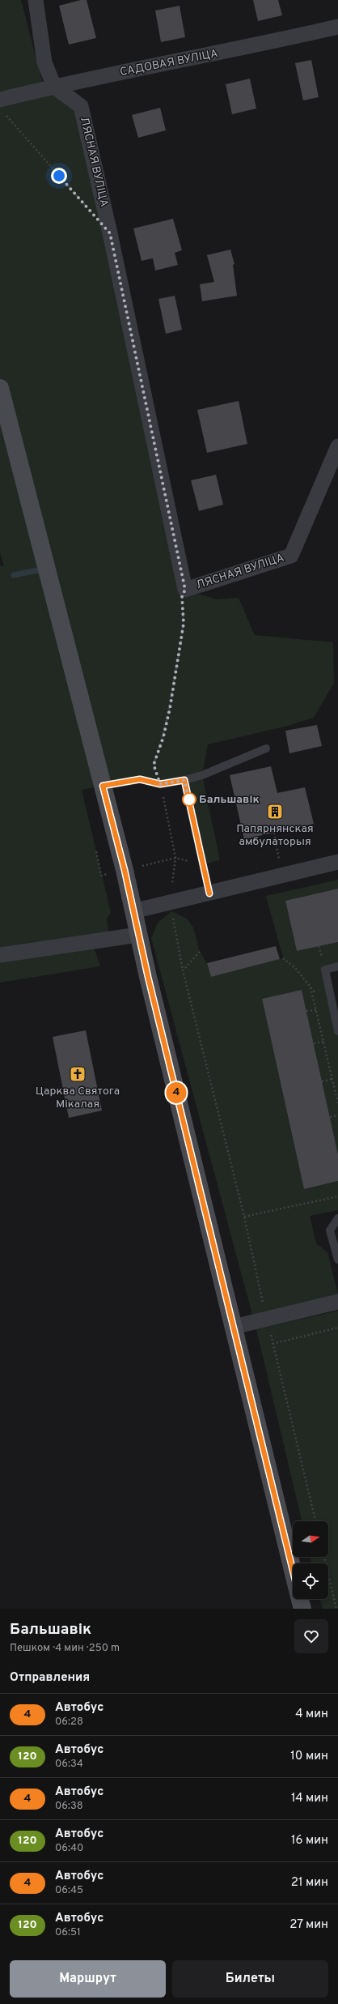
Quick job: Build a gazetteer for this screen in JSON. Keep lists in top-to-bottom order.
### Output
{
  "streets": {
    "street": ["САДОВАЯ ВУЛІЦА", "ЛЯСНАЯ ВУЛІЦА"]
  },
  "crossings": [
    ["САДОВАЯ ВУЛІЦА", "ЛЯСНАЯ ВУЛІЦА"]
  ],
  "places": {
    "other": ["Бальшавік"],
    "building": ["Папярнянская амбулаторыя"],
    "church": ["Царква Святога Мікалая"]
  },
  "lines": ["bus line 4"],
  "north": "right",
  "page": {
    "on_map": "4",
    "heading": [
      ["Бальшавік", "Пешком · 4 мин · 250 m"],
      "Отправления"
    ],
    "list": [
      {
        "mark": "4",
        "name": "Автобус",
        "note": "06:28",
        "value": "4 мин"
      },
      {
        "mark": "120",
        "name": "Автобус",
        "note": "06:34",
        "value": "10 мин"
      },
      {
        "mark": "4",
        "name": "Автобус",
        "note": "06:38",
        "value": "14 мин"
      },
      {
        "mark": "120",
        "name": "Автобус",
        "note": "06:40",
        "value": "16 мин"
      },
      {
        "mark": "4",
        "name": "Автобус",
        "note": "06:45",
        "value": "21 мин"
      },
      {
        "mark": "120",
        "name": "Автобус",
        "note": "06:51",
        "value": "27 мин"
      }
    ],
    "buttons": ["Маршрут", "Билеты"]
  }
}
